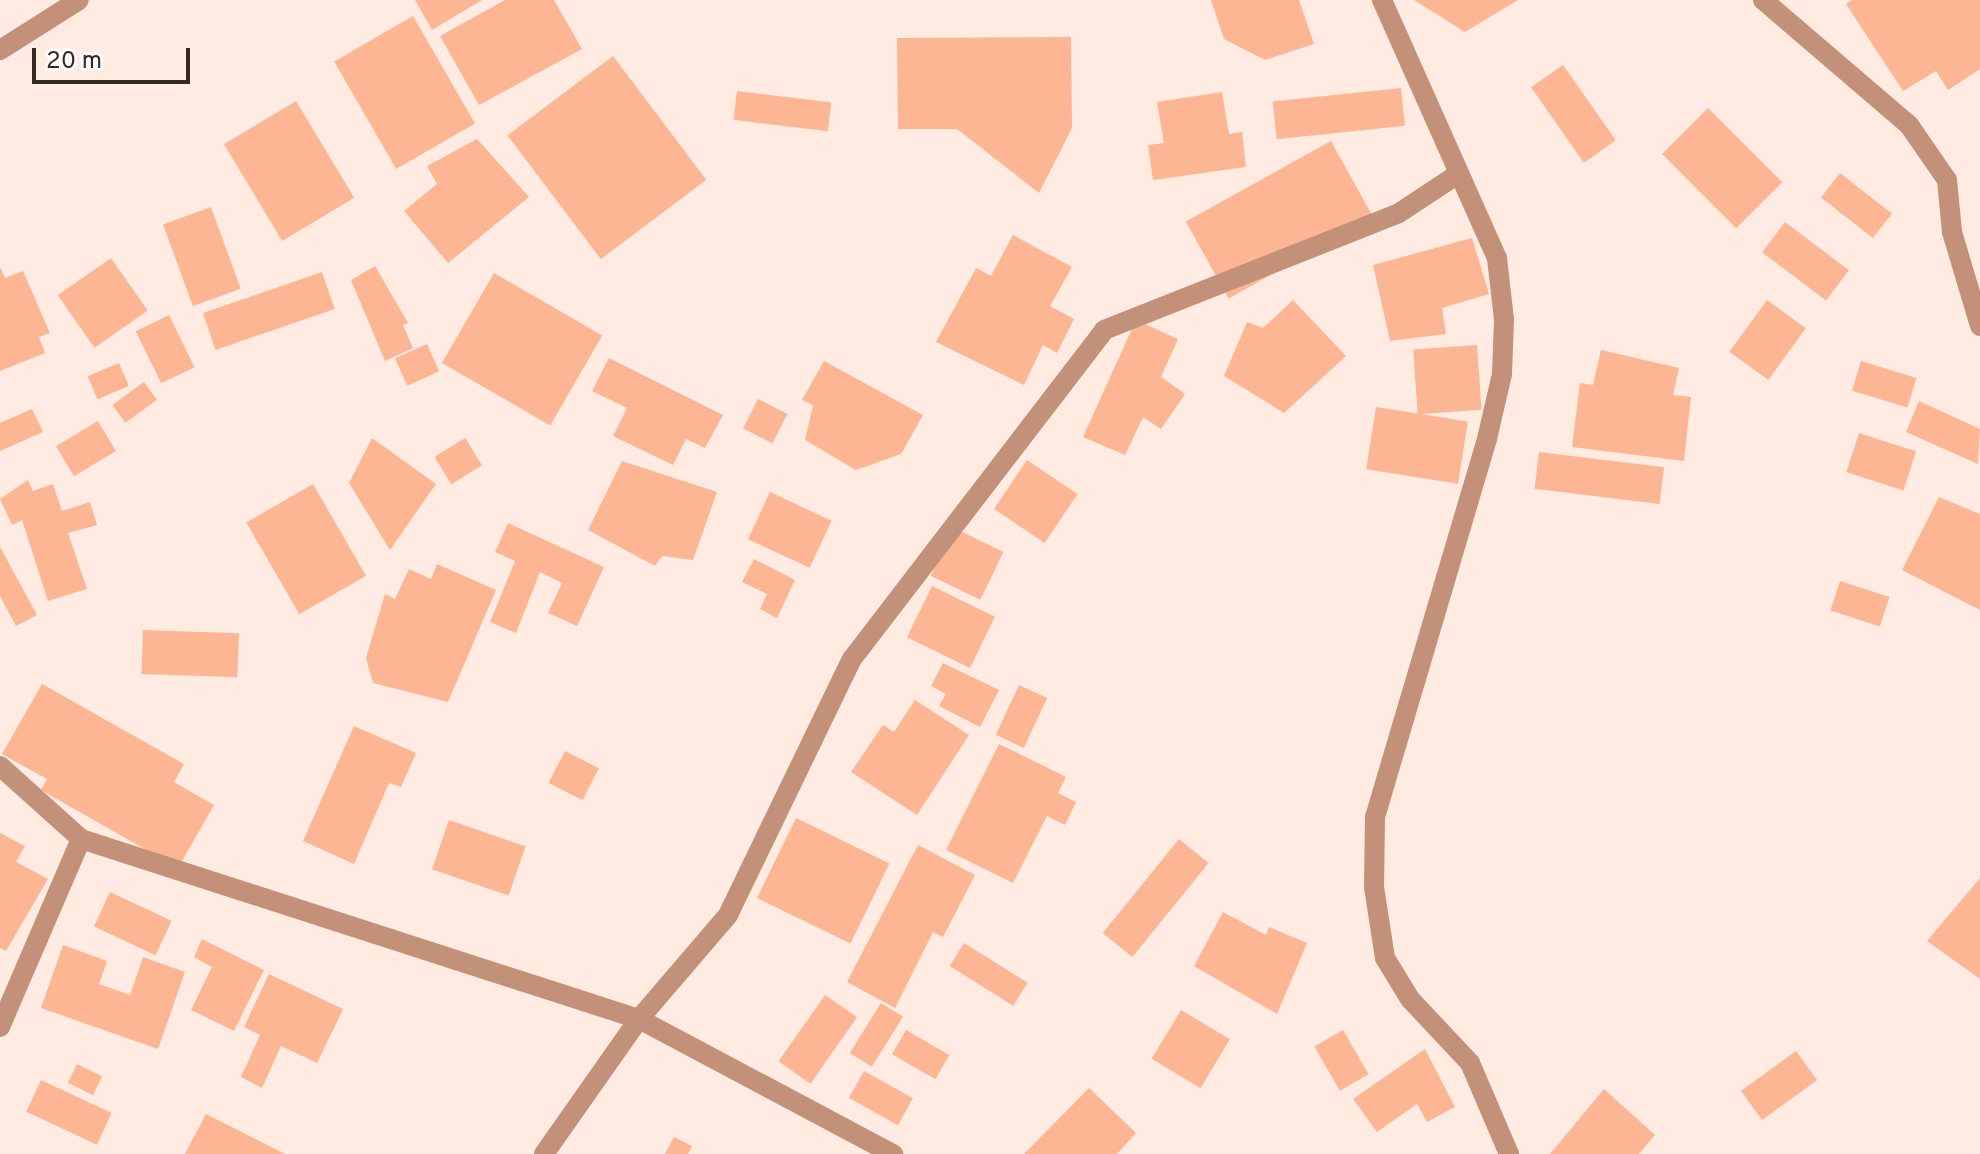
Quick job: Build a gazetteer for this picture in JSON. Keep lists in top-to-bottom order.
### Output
{
  "scale_bar": "20 m"
}
